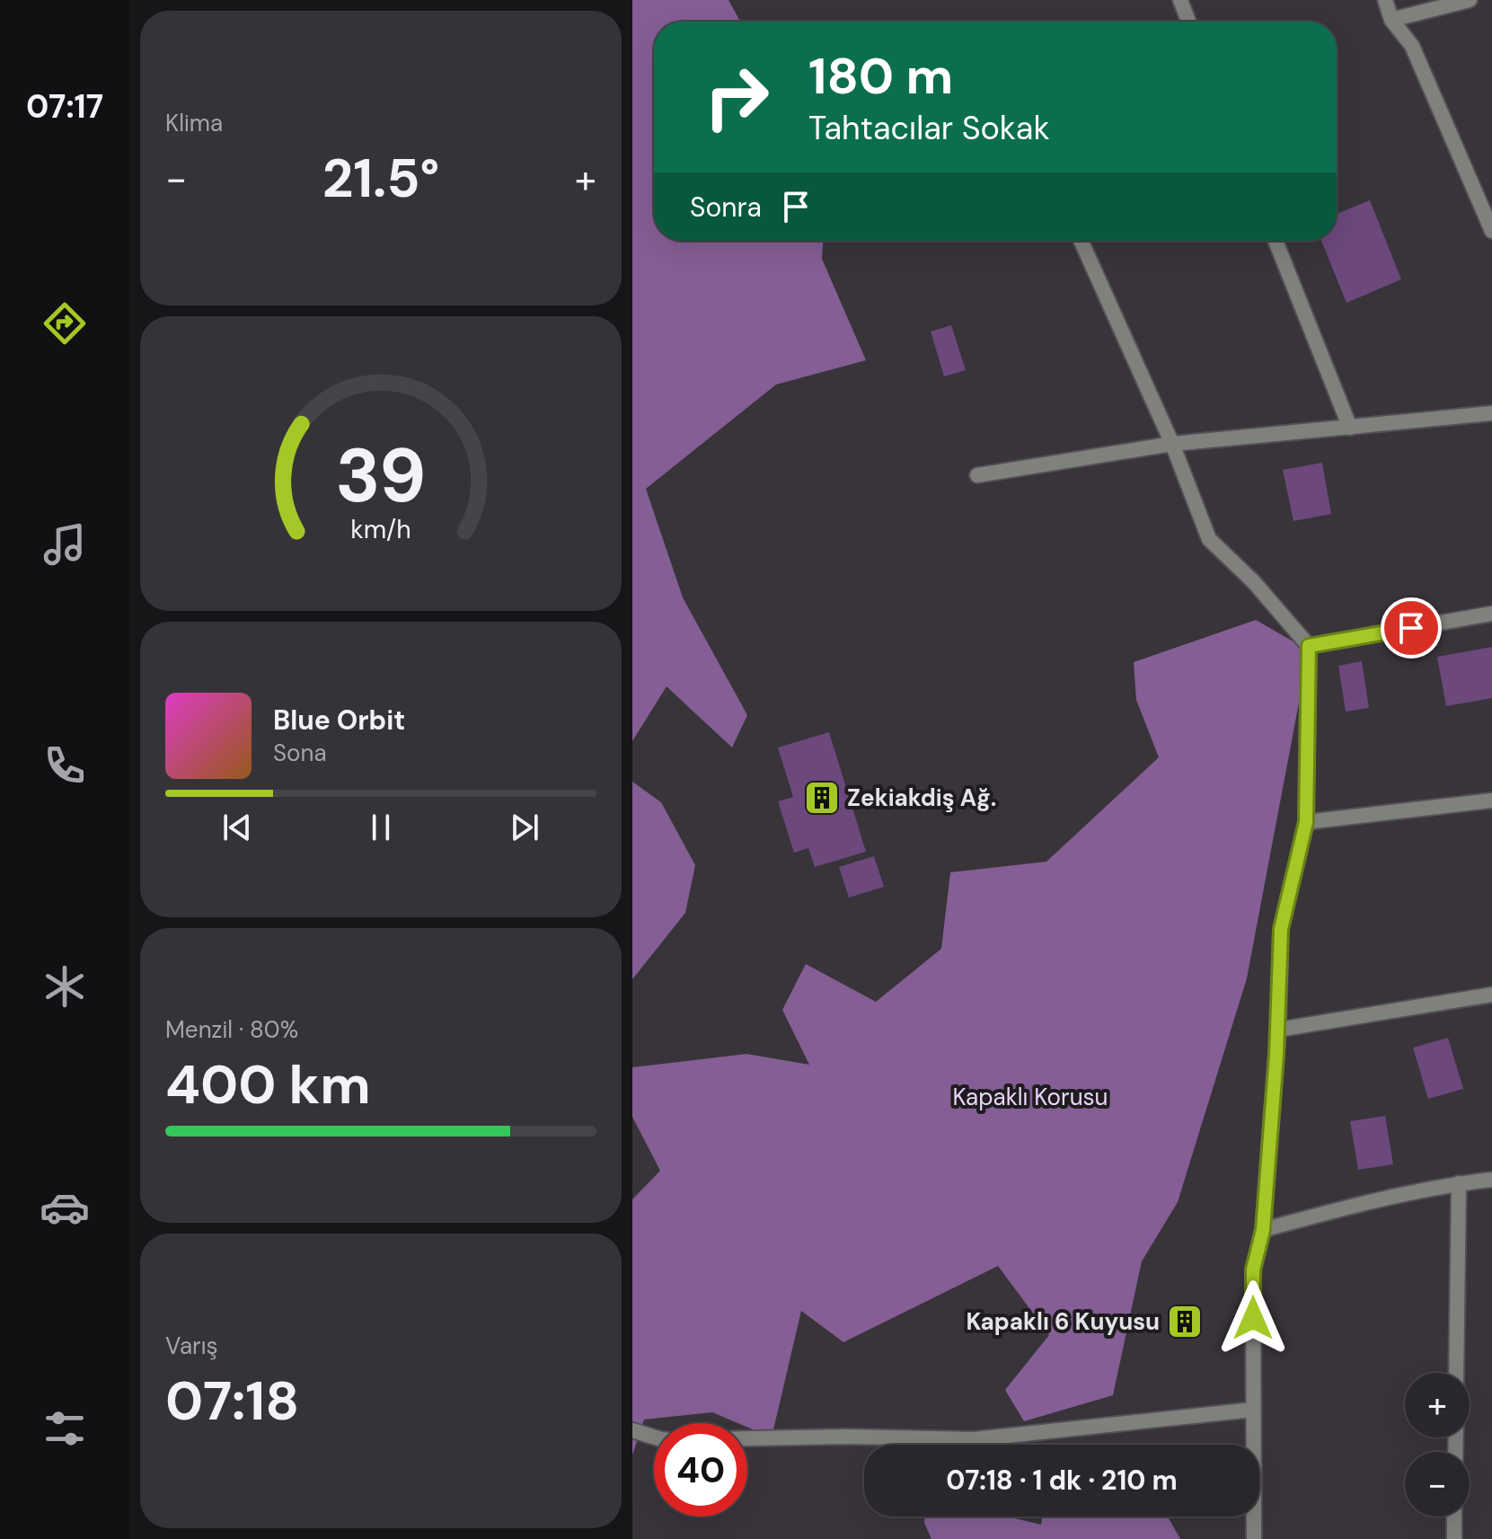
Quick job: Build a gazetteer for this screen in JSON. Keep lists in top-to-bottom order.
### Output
{
  "parks": ["Kapaklı Korusu"],
  "places": {
    "building": ["Zekiakdiş Ağ.", "Kapaklı 6 Kuyusu"]
  },
  "page": {
    "tabs": "07:17",
    "tile": [
      "Klima",
      ["Menzil · 80%", "400 km"],
      ["Varış", "07:18"]
    ],
    "turn": ["180 m", "Tahtacılar Sokak"],
    "heat": ["−", "21.5°", "+"],
    "then": "Sonra",
    "song": ["Blue Orbit", "Sona"],
    "map_buttons": ["+", "−"],
    "limit": "40",
    "trip": "07:18 · 1 dk · 210 m",
    "gauge": ["39", "km/h"]
  }
}
